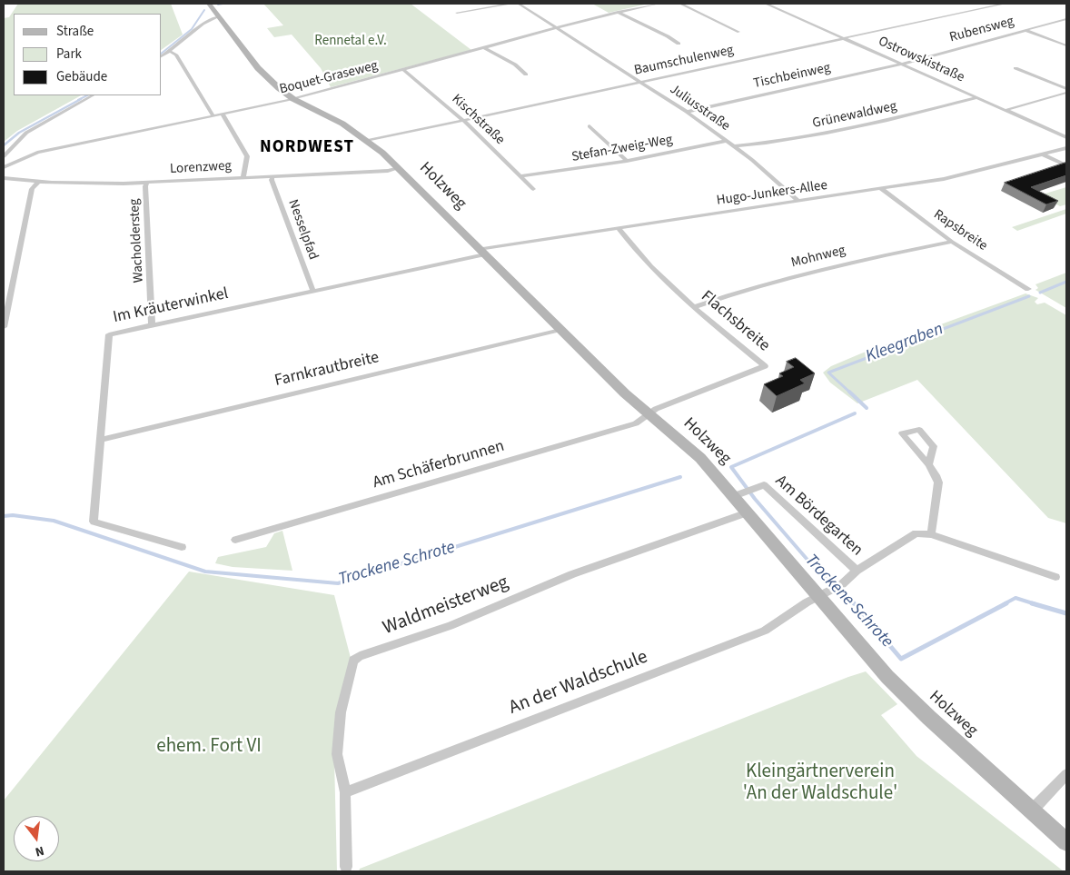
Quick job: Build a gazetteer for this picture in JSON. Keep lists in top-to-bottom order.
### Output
{
  "streets": {
    "street": [
      "Rubensweg",
      "Ostrowskistraße",
      "Baumschulenweg",
      "Tischbeinweg",
      "Boquet-Graseweg",
      "Juliusstraße",
      "Grünewaldweg",
      "Kischstraße",
      "Stefan-Zweig-Weg",
      "Lorenzweg",
      "Holzweg",
      "Hugo-Junkers-Allee",
      "Nesselpfad",
      "Rapsbreite",
      "Wacholdersteg",
      "Mohnweg",
      "Im Kräuterwinkel",
      "Flachsbreite",
      "Farnkrautbreite",
      "Am Schäferbrunnen",
      "Am Bördegarten",
      "Waldmeisterweg",
      "An der Waldschule"
    ]
  },
  "crossings": [
    ["Rubensweg", "Ostrowskistraße"],
    ["Rubensweg", "Tischbeinweg"],
    ["Ostrowskistraße", "Baumschulenweg"],
    ["Ostrowskistraße", "Tischbeinweg"],
    ["Ostrowskistraße", "Grünewaldweg"],
    ["Baumschulenweg", "Juliusstraße"],
    ["Baumschulenweg", "Kischstraße"],
    ["Baumschulenweg", "Holzweg"],
    ["Tischbeinweg", "Juliusstraße"],
    ["Boquet-Graseweg", "Juliusstraße"],
    ["Boquet-Graseweg", "Kischstraße"],
    ["Boquet-Graseweg", "Lorenzweg"],
    ["Boquet-Graseweg", "Holzweg"],
    ["Juliusstraße", "Grünewaldweg"],
    ["Juliusstraße", "Stefan-Zweig-Weg"],
    ["Juliusstraße", "Hugo-Junkers-Allee"],
    ["Kischstraße", "Stefan-Zweig-Weg"],
    ["Lorenzweg", "Holzweg"],
    ["Lorenzweg", "Nesselpfad"],
    ["Lorenzweg", "Wacholdersteg"],
    ["Holzweg", "Hugo-Junkers-Allee"],
    ["Holzweg", "Im Kräuterwinkel"],
    ["Holzweg", "Flachsbreite"],
    ["Holzweg", "Farnkrautbreite"],
    ["Holzweg", "Am Schäferbrunnen"],
    ["Holzweg", "Am Bördegarten"],
    ["Holzweg", "Waldmeisterweg"],
    ["Holzweg", "An der Waldschule"],
    ["Hugo-Junkers-Allee", "Rapsbreite"],
    ["Hugo-Junkers-Allee", "Im Kräuterwinkel"],
    ["Hugo-Junkers-Allee", "Flachsbreite"],
    ["Nesselpfad", "Im Kräuterwinkel"],
    ["Rapsbreite", "Mohnweg"],
    ["Wacholdersteg", "Im Kräuterwinkel"],
    ["Mohnweg", "Flachsbreite"],
    ["Im Kräuterwinkel", "Farnkrautbreite"],
    ["Flachsbreite", "Am Schäferbrunnen"],
    ["Am Bördegarten", "An der Waldschule"],
    ["Waldmeisterweg", "An der Waldschule"]
  ],
  "districts": ["NORDWEST"],
  "water": ["Kleegraben", "Trockene Schrote"],
  "parks": ["Rennetal e.V.", "ehem. Fort VI", "Kleingärtnerverein 'An der Waldschule'"],
  "legend": ["Straße", "Park", "Gebäude"],
  "north": "bottom"
}
